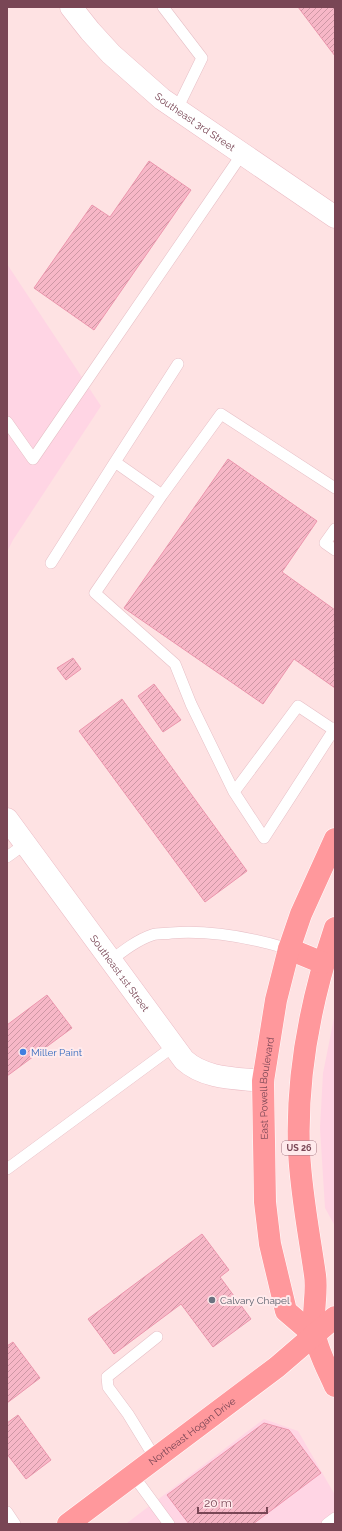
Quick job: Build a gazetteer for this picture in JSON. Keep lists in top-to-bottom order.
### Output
{
  "streets": {
    "main road": ["East Powell Boulevard", "US 26", "Northeast Hogan Drive"],
    "street": ["Southeast 3rd Street", "Southeast 1st Street"]
  },
  "crossings": [
    ["Southeast 1st Street", "East Powell Boulevard"],
    ["East Powell Boulevard", "Northeast Hogan Drive"]
  ],
  "places": ["Miller Paint", "Calvary Chapel"],
  "scale_bar": "20 m"
}
